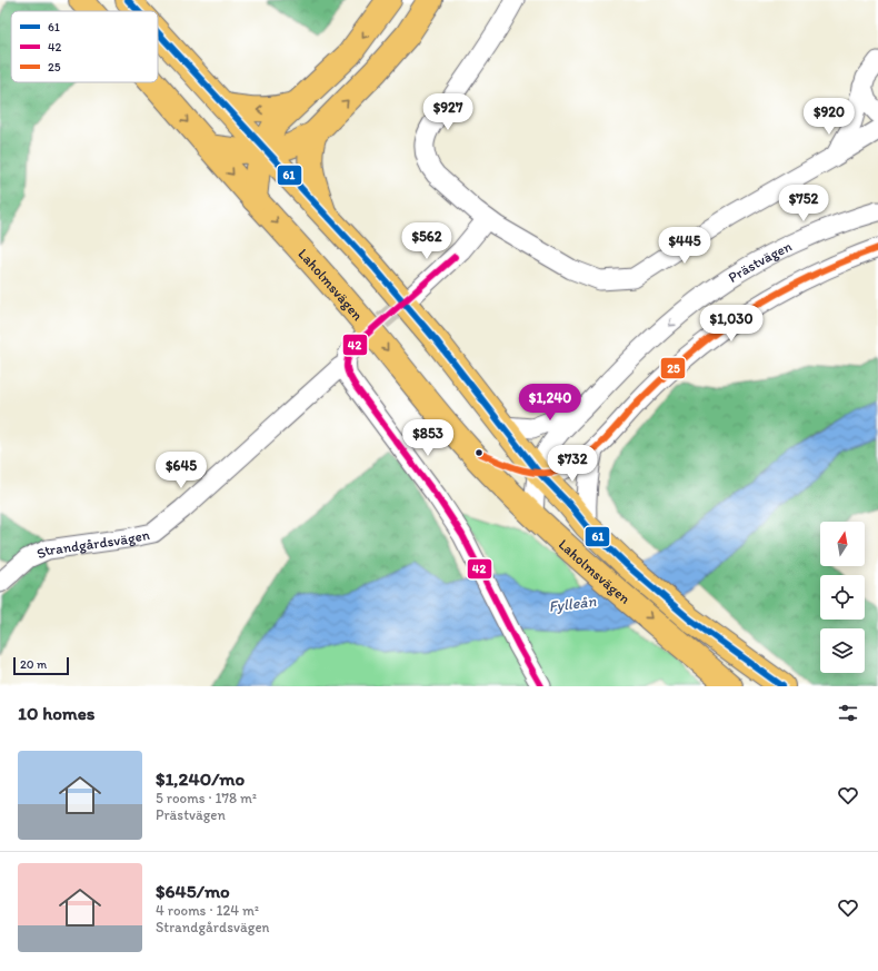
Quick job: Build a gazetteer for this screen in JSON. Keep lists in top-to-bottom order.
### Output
{
  "streets": {
    "main road": ["Laholmsvägen"],
    "street": ["Prästvägen", "Strandgårdsvägen"]
  },
  "crossings": [
    ["Prästvägen", "Laholmsvägen"]
  ],
  "water": ["Fylleån"],
  "lines": ["transit line 61", "transit line 25", "transit line 42"],
  "legend": ["61", "42", "25"],
  "scale_bar": "20 m",
  "north": "top",
  "page": {
    "price": [
      "$927",
      "$920",
      "$752",
      "$562",
      "$445",
      "$1,030",
      "$1,240",
      "$853",
      "$732",
      "$645"
    ],
    "scale": "20 m",
    "heading": "10 homes",
    "list": [
      {
        "name": "$1,240/mo",
        "note": "5 rooms · 178 m² · Prästvägen"
      },
      {
        "name": "$645/mo",
        "note": "4 rooms · 124 m² · Strandgårdsvägen"
      }
    ]
  }
}
